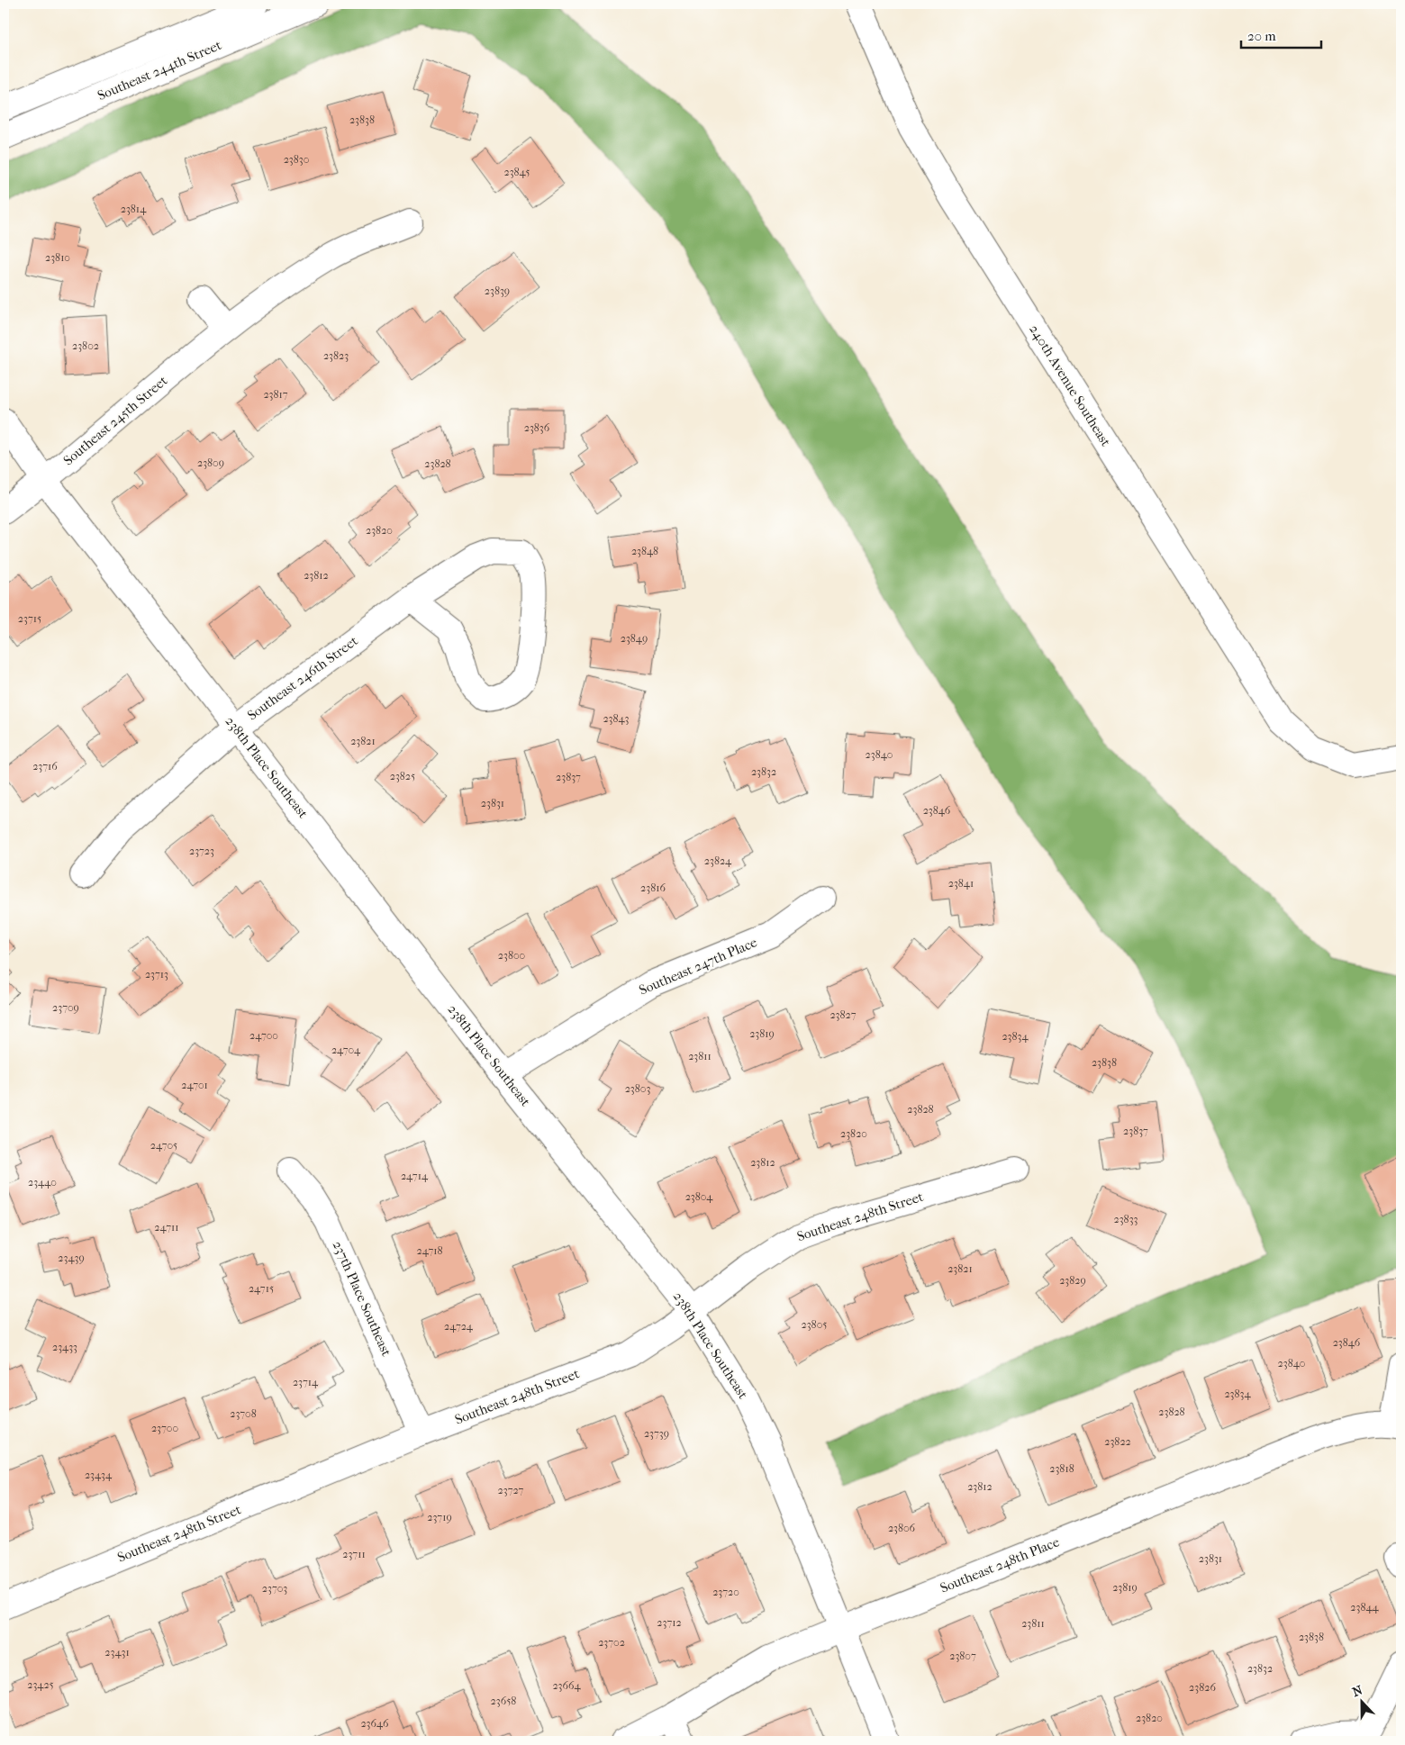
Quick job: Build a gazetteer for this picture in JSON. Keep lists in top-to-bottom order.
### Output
{
  "streets": {
    "street": [
      "Southeast 244th Street",
      "240th Avenue Southeast",
      "Southeast 245th Street",
      "Southeast 246th Street",
      "238th Place Southeast",
      "Southeast 247th Place",
      "Southeast 248th Street",
      "237th Place Southeast",
      "Southeast 248th Place"
    ]
  },
  "crossings": [
    ["Southeast 245th Street", "238th Place Southeast"],
    ["Southeast 246th Street", "238th Place Southeast"],
    ["238th Place Southeast", "Southeast 247th Place"],
    ["238th Place Southeast", "Southeast 248th Street"],
    ["238th Place Southeast", "Southeast 248th Place"],
    ["Southeast 248th Street", "237th Place Southeast"]
  ],
  "house_numbers": [
    "23838",
    "23830",
    "23845",
    "23814",
    "23810",
    "23839",
    "23802",
    "23823",
    "23817",
    "23836",
    "23809",
    "23828",
    "23820",
    "23848",
    "23812",
    "23715",
    "23849",
    "23843",
    "23821",
    "23840",
    "23716",
    "23832",
    "23825",
    "23837",
    "23831",
    "23846",
    "23723",
    "23824",
    "23841",
    "23816",
    "23800",
    "23713",
    "23709",
    "23827",
    "23819",
    "24700",
    "23834",
    "24704",
    "23811",
    "23838",
    "24701",
    "23803",
    "23828",
    "23837",
    "23820",
    "24705",
    "23812",
    "24714",
    "23440",
    "23804",
    "23833",
    "24711",
    "24718",
    "23439",
    "23821",
    "23829",
    "24715",
    "23805",
    "24724",
    "23846",
    "23433",
    "23840",
    "23714",
    "23834",
    "23828",
    "23708",
    "23700",
    "23739",
    "23822",
    "23818",
    "23434",
    "23812",
    "23727",
    "23719",
    "23806",
    "23711",
    "23831",
    "23819",
    "23703",
    "23720",
    "23844",
    "23712",
    "23811",
    "23838",
    "23702",
    "23431",
    "23807",
    "23832",
    "23425",
    "23664",
    "23826",
    "23658",
    "23820",
    "23646"
  ],
  "scale_bar": "20 m",
  "north": "top"
}
